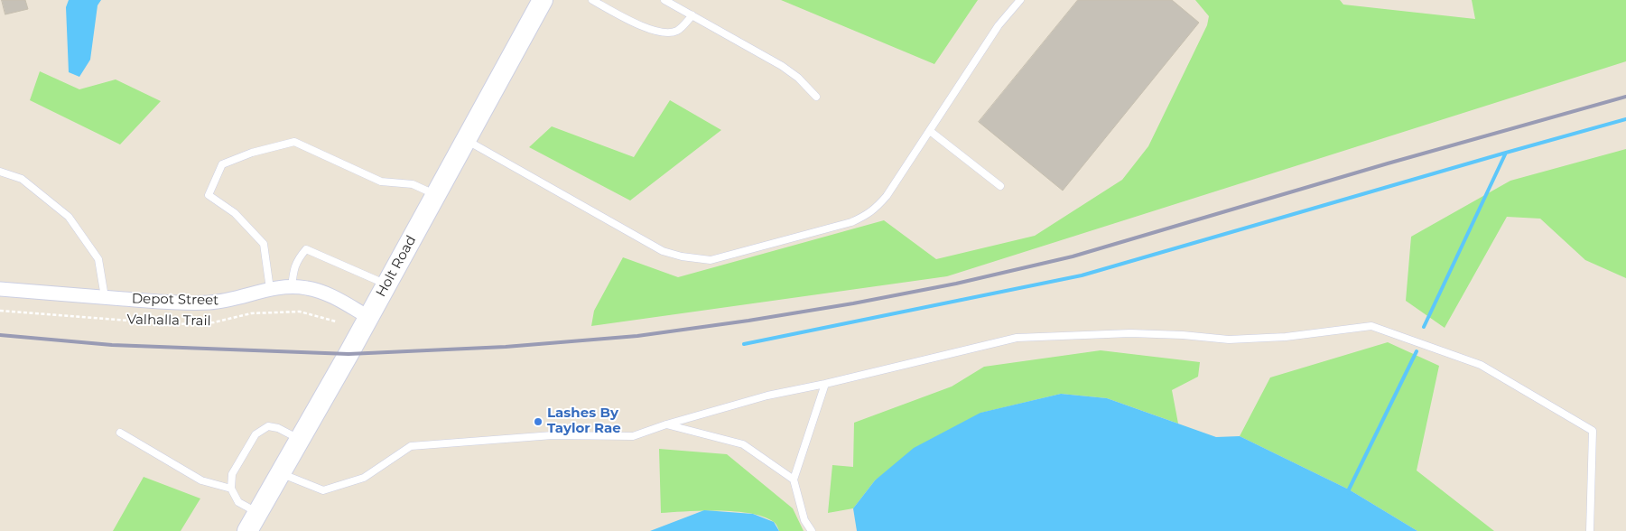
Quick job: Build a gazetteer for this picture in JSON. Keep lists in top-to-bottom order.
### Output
{
  "streets": {
    "main road": ["Holt Road"],
    "street": ["Depot Street"],
    "path": ["Valhalla Trail"]
  },
  "crossings": [
    ["Holt Road", "Depot Street"]
  ],
  "places": ["Lashes By Taylor Rae"]
}
